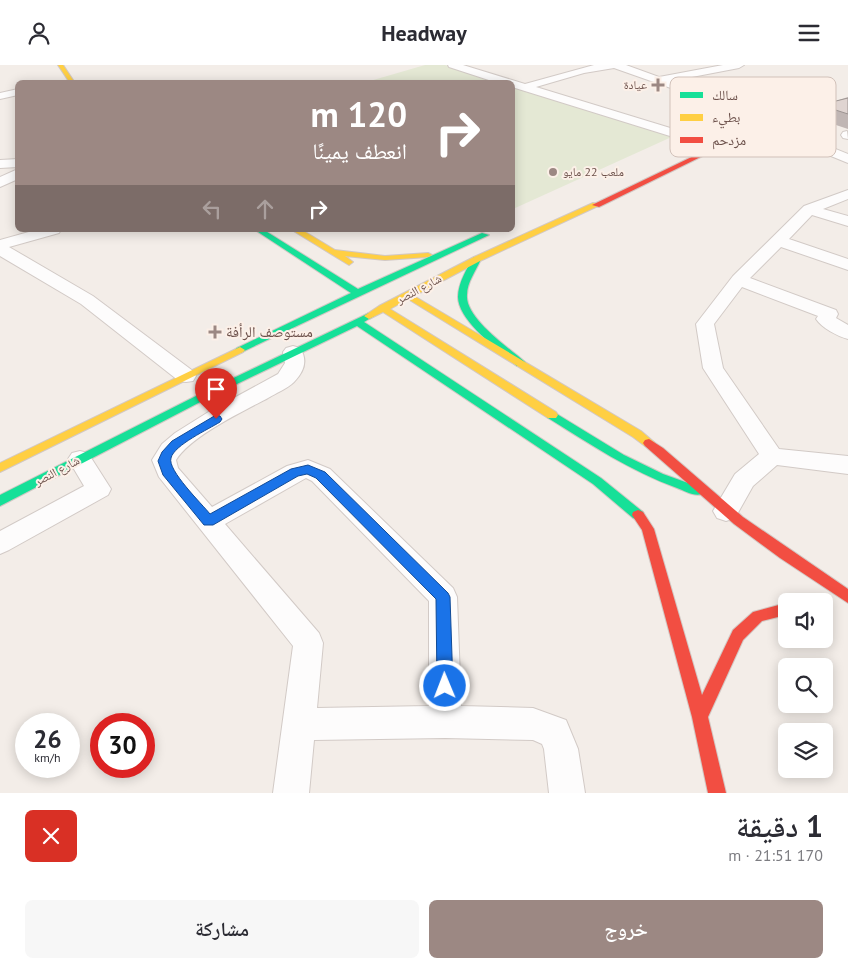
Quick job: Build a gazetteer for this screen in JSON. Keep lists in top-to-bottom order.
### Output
{
  "streets": {
    "main road": ["شارع النصر"]
  },
  "places": {
    "health": ["عيادة", "مستوصف الرأفة"],
    "other": ["ملعب 22 مايو"]
  },
  "legend": ["سالك", "بطيء", "مزدحم"],
  "page": {
    "header": "Headway",
    "turn": ["120 m", "انعطف يمينًا"],
    "speed": "26 km/h",
    "limit": "30",
    "heading": ["1 دقيقة", "170 m · 21:51"],
    "buttons": ["خروج", "مشاركة"]
  }
}
